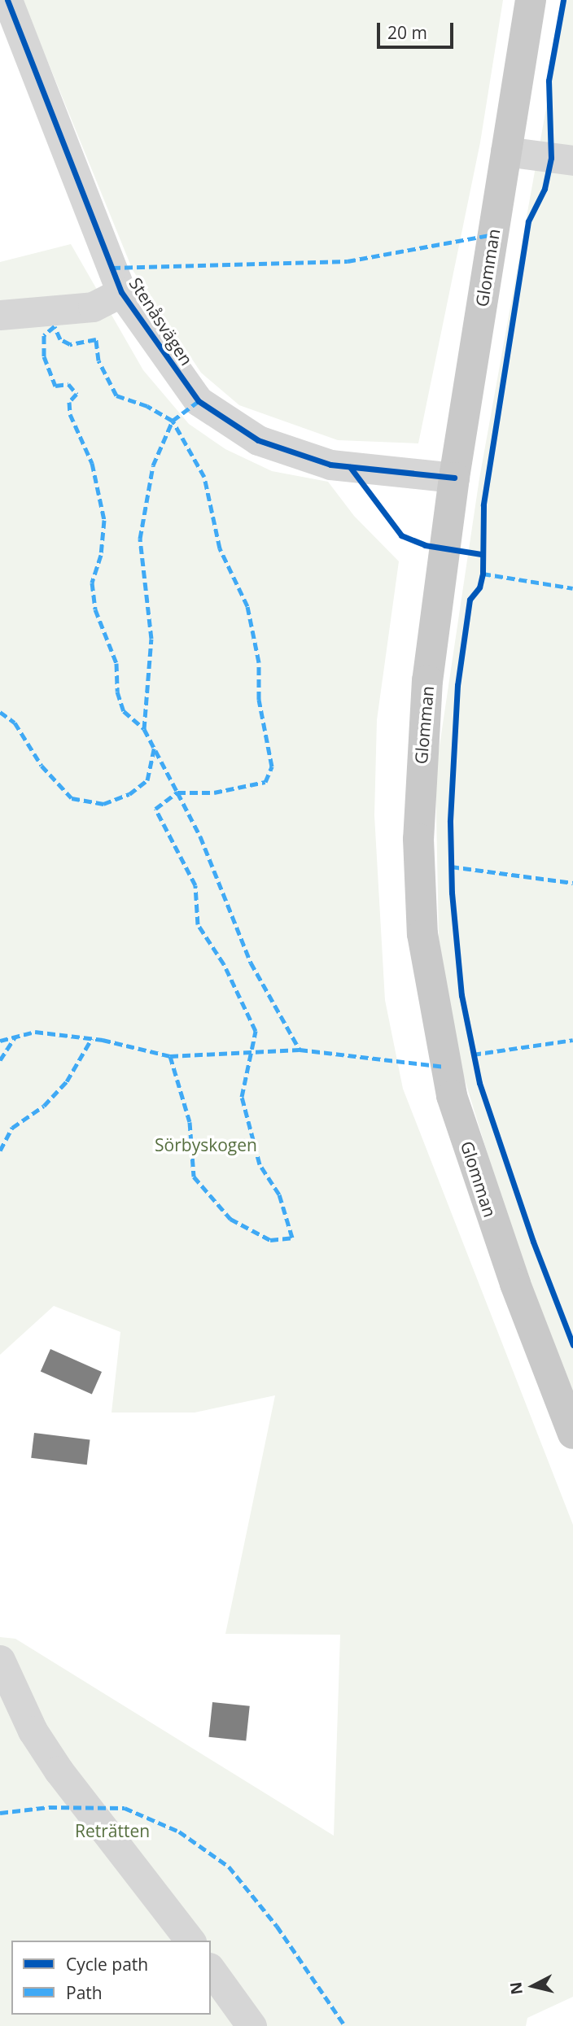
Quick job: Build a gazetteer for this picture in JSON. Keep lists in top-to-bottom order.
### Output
{
  "streets": {
    "main road": ["Glomman"],
    "street": ["Stenåsvägen"]
  },
  "crossings": [
    ["Glomman", "Stenåsvägen"]
  ],
  "parks": ["Sörbyskogen", "Reträtten"],
  "legend": ["Cycle path", "Path"],
  "scale_bar": "20 m",
  "north": "left"
}
